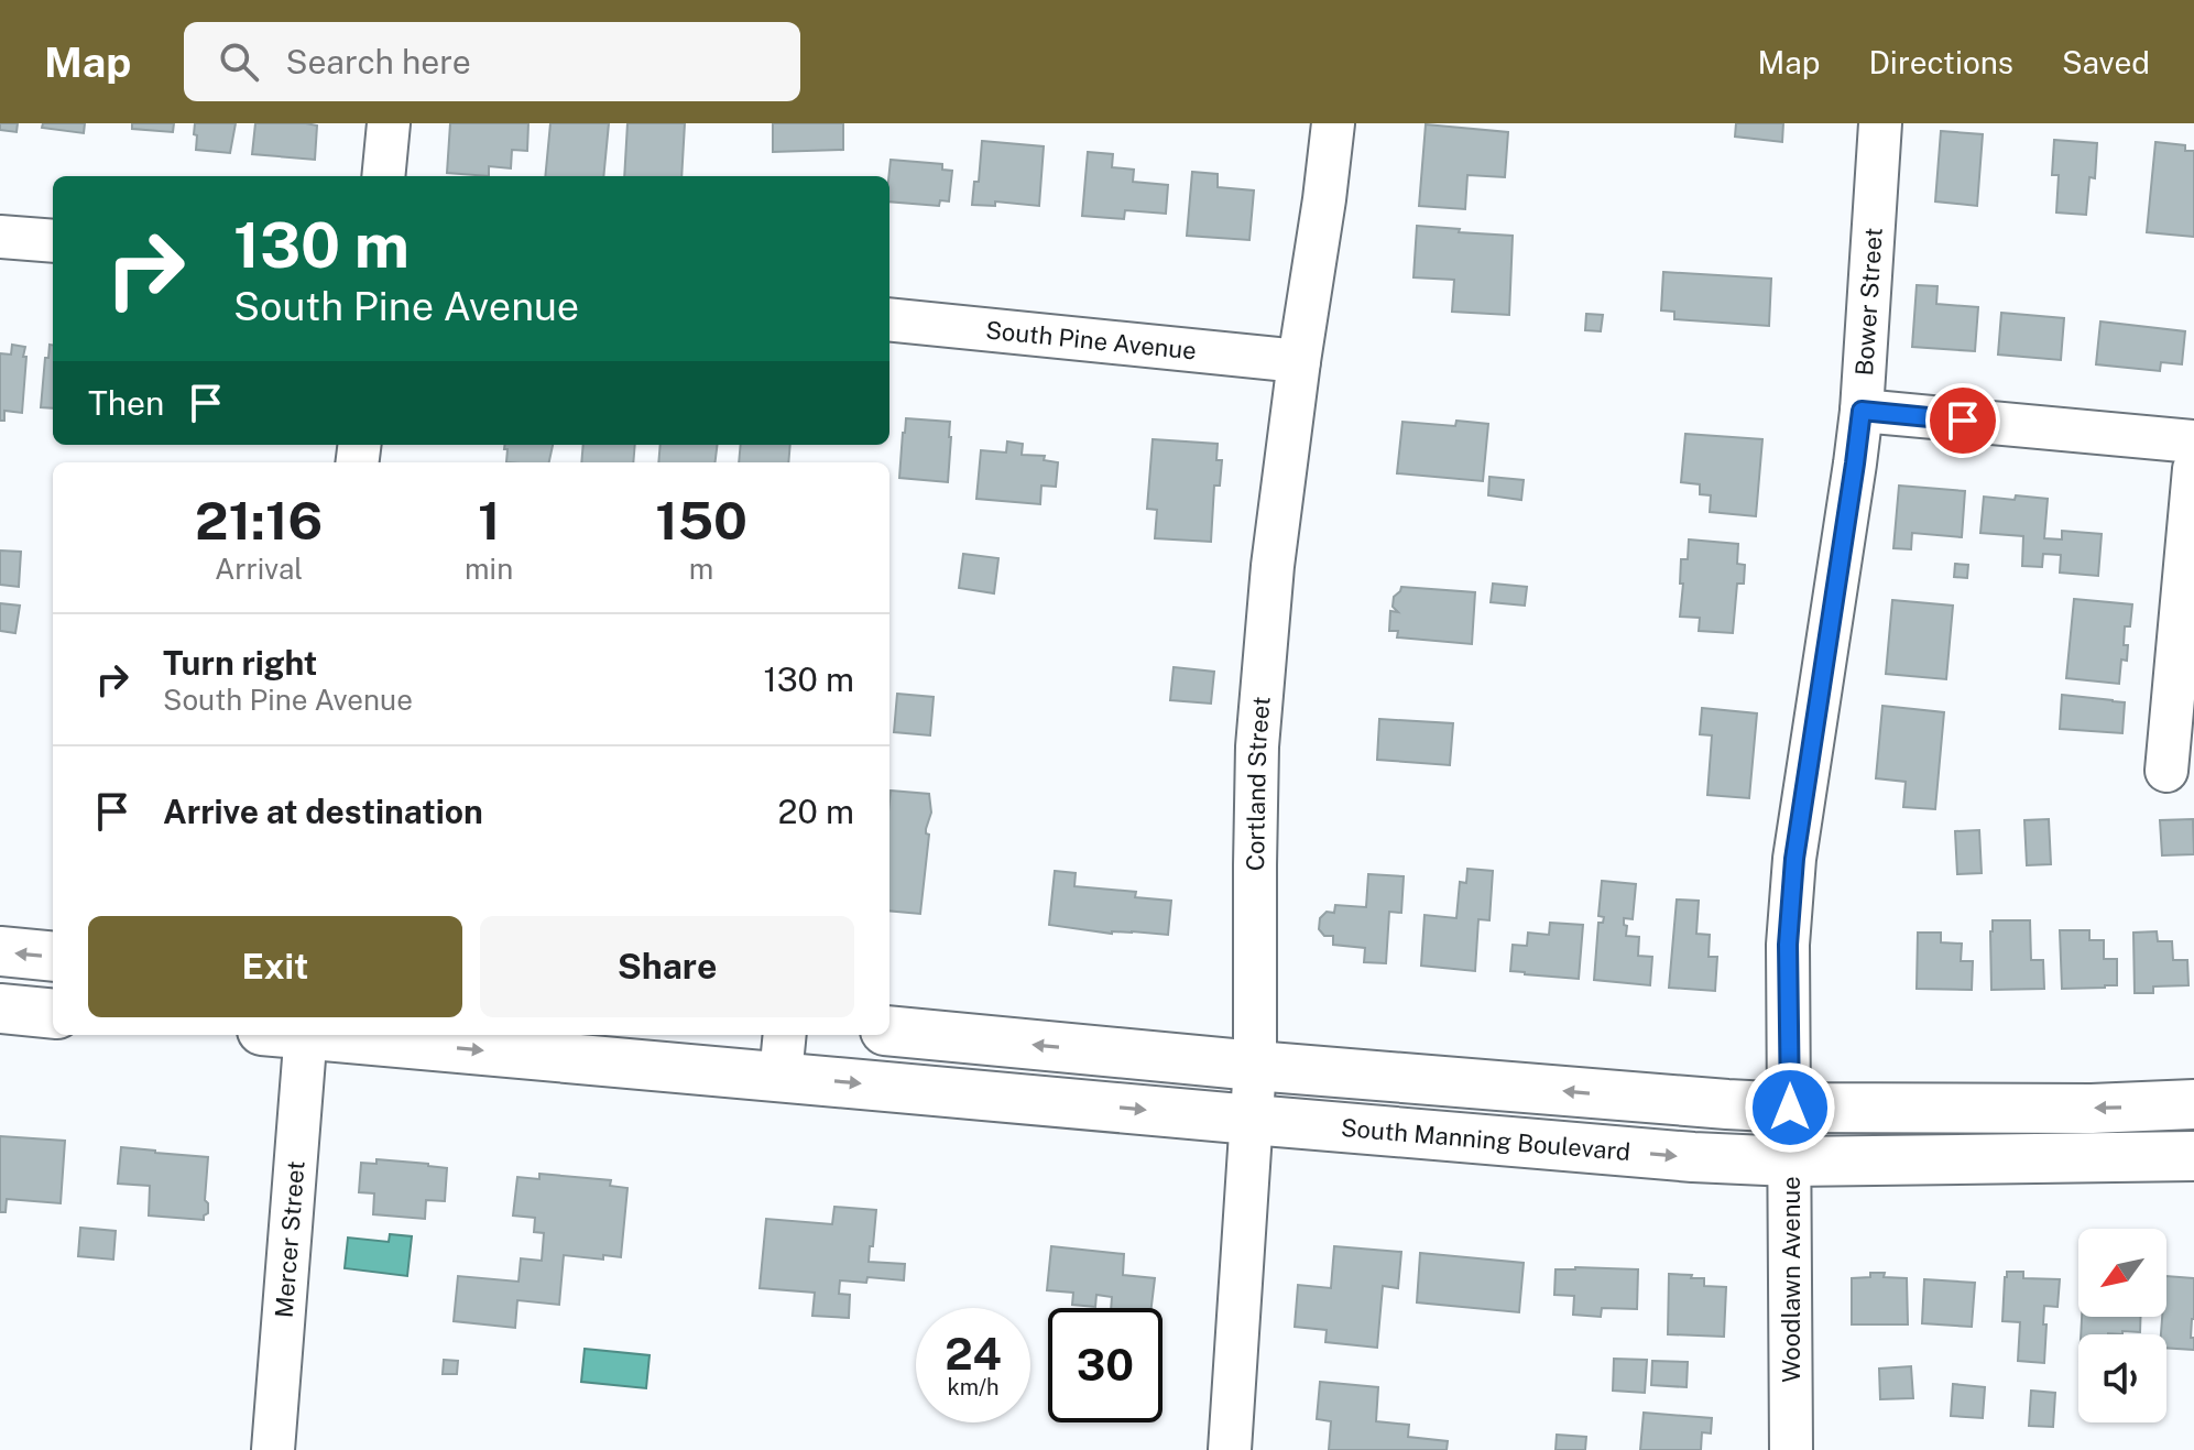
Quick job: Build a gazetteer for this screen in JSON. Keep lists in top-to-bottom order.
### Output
{
  "streets": {
    "street": [
      "Bower Street",
      "South Pine Avenue",
      "Cortland Street",
      "South Manning Boulevard",
      "Mercer Street",
      "Woodlawn Avenue"
    ]
  },
  "crossings": [
    ["Bower Street", "Woodlawn Avenue"],
    ["South Pine Avenue", "Cortland Street"],
    ["Cortland Street", "South Manning Boulevard"],
    ["South Manning Boulevard", "Woodlawn Avenue"]
  ],
  "north": "bottom left",
  "page": {
    "header": "Map",
    "search": "Search here",
    "nav": ["Map", "Directions", "Saved"],
    "turn": ["130 m", "South Pine Avenue"],
    "then": "Then",
    "eta": [
      "21:16",
      "Arrival",
      "1",
      "min",
      "150",
      "m"
    ],
    "list": [
      {
        "name": "Turn right",
        "note": "South Pine Avenue",
        "value": "130 m"
      },
      {
        "name": "Arrive at destination",
        "value": "20 m"
      }
    ],
    "buttons": ["Exit", "Share"],
    "speed": "24 km/h",
    "limit": "30"
  }
}
